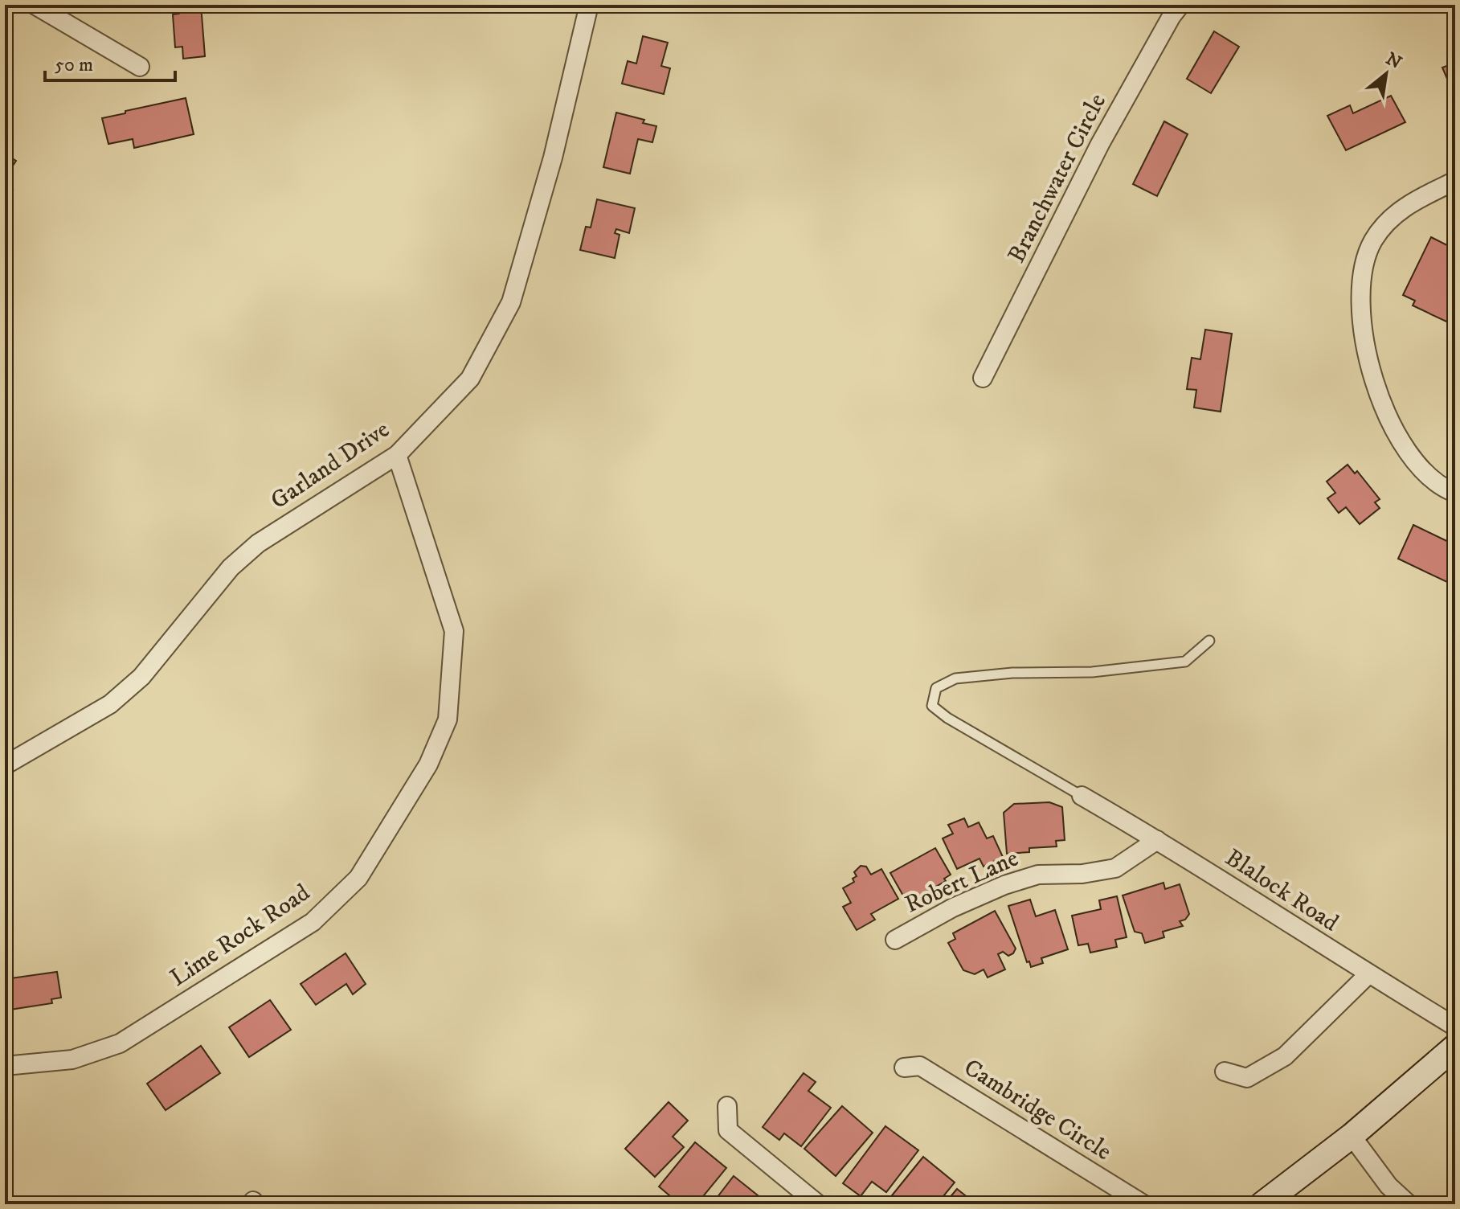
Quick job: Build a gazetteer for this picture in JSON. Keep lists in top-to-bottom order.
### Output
{
  "streets": {
    "street": [
      "Branchwater Circle",
      "Garland Drive",
      "Robert Lane",
      "Blalock Road",
      "Lime Rock Road",
      "Cambridge Circle"
    ]
  },
  "crossings": [
    ["Garland Drive", "Lime Rock Road"],
    ["Robert Lane", "Blalock Road"]
  ],
  "scale_bar": "50 m",
  "north": "top right"
}
